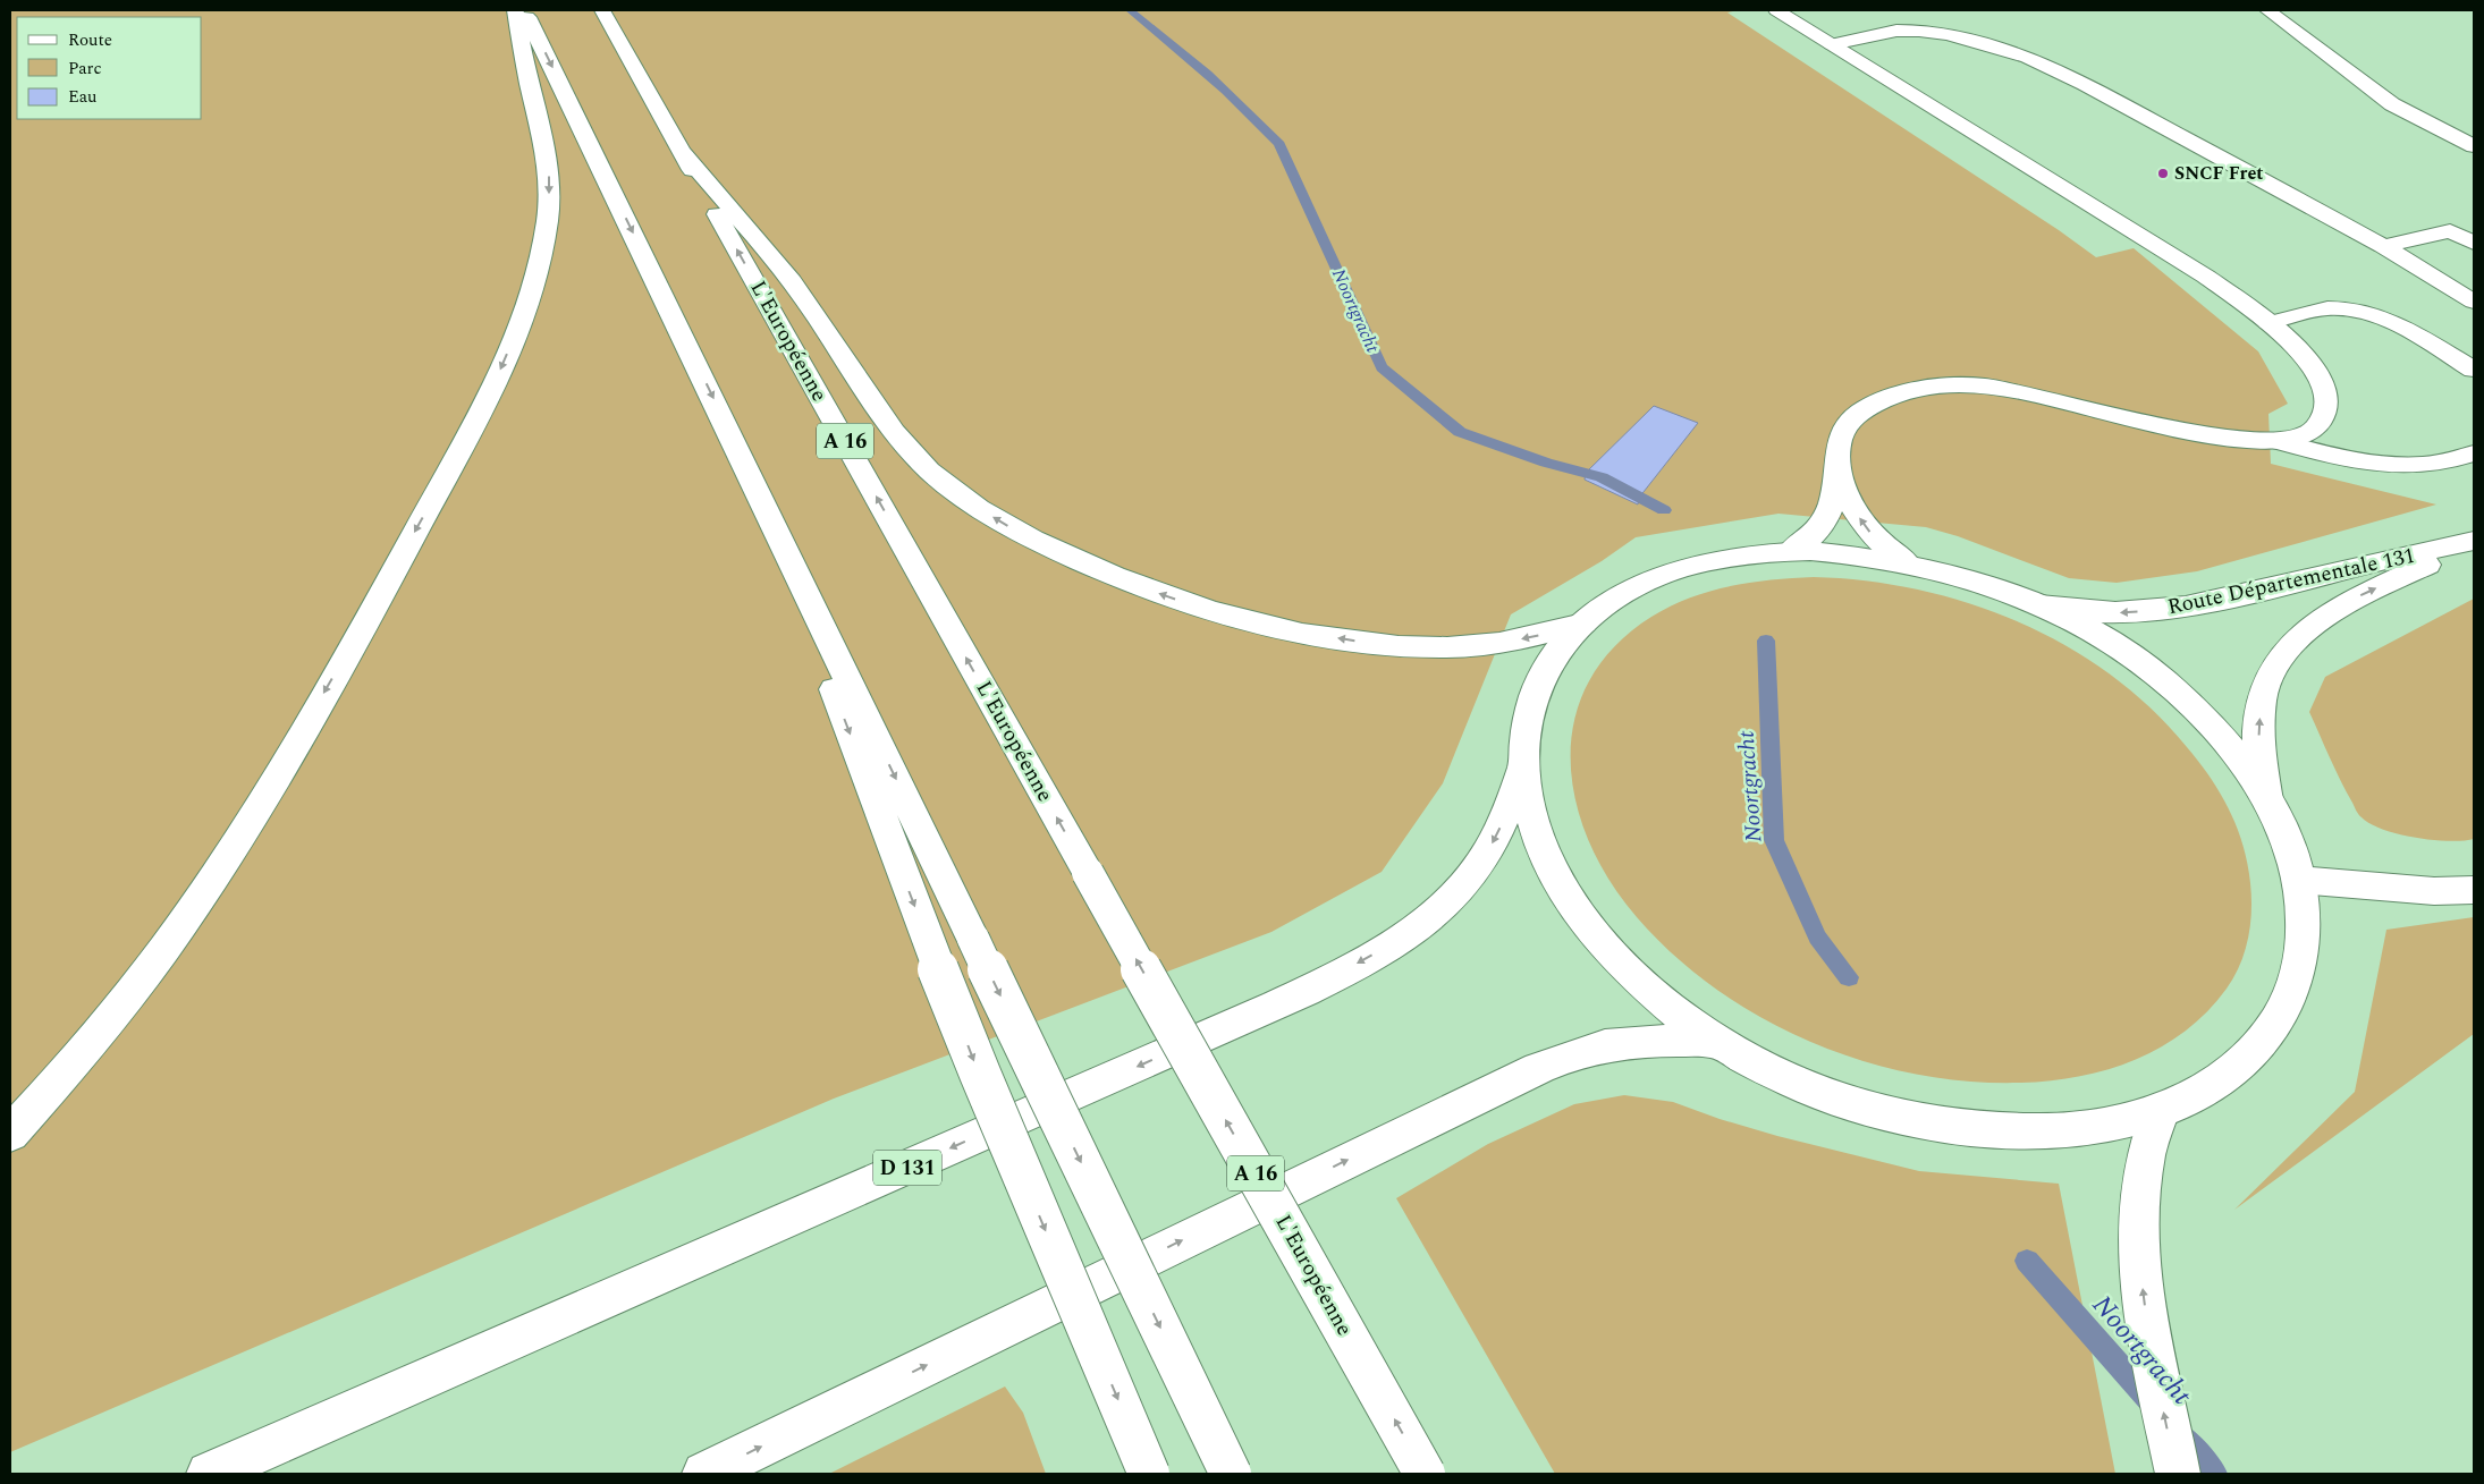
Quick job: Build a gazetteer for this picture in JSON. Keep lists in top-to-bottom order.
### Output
{
  "streets": {
    "main road": [
      "L'Européenne",
      "A 16",
      "Route Départementale 131",
      "D 131"
    ]
  },
  "water": ["Noortgracht"],
  "places": ["SNCF Fret"],
  "legend": ["Route", "Parc", "Eau"]
}
